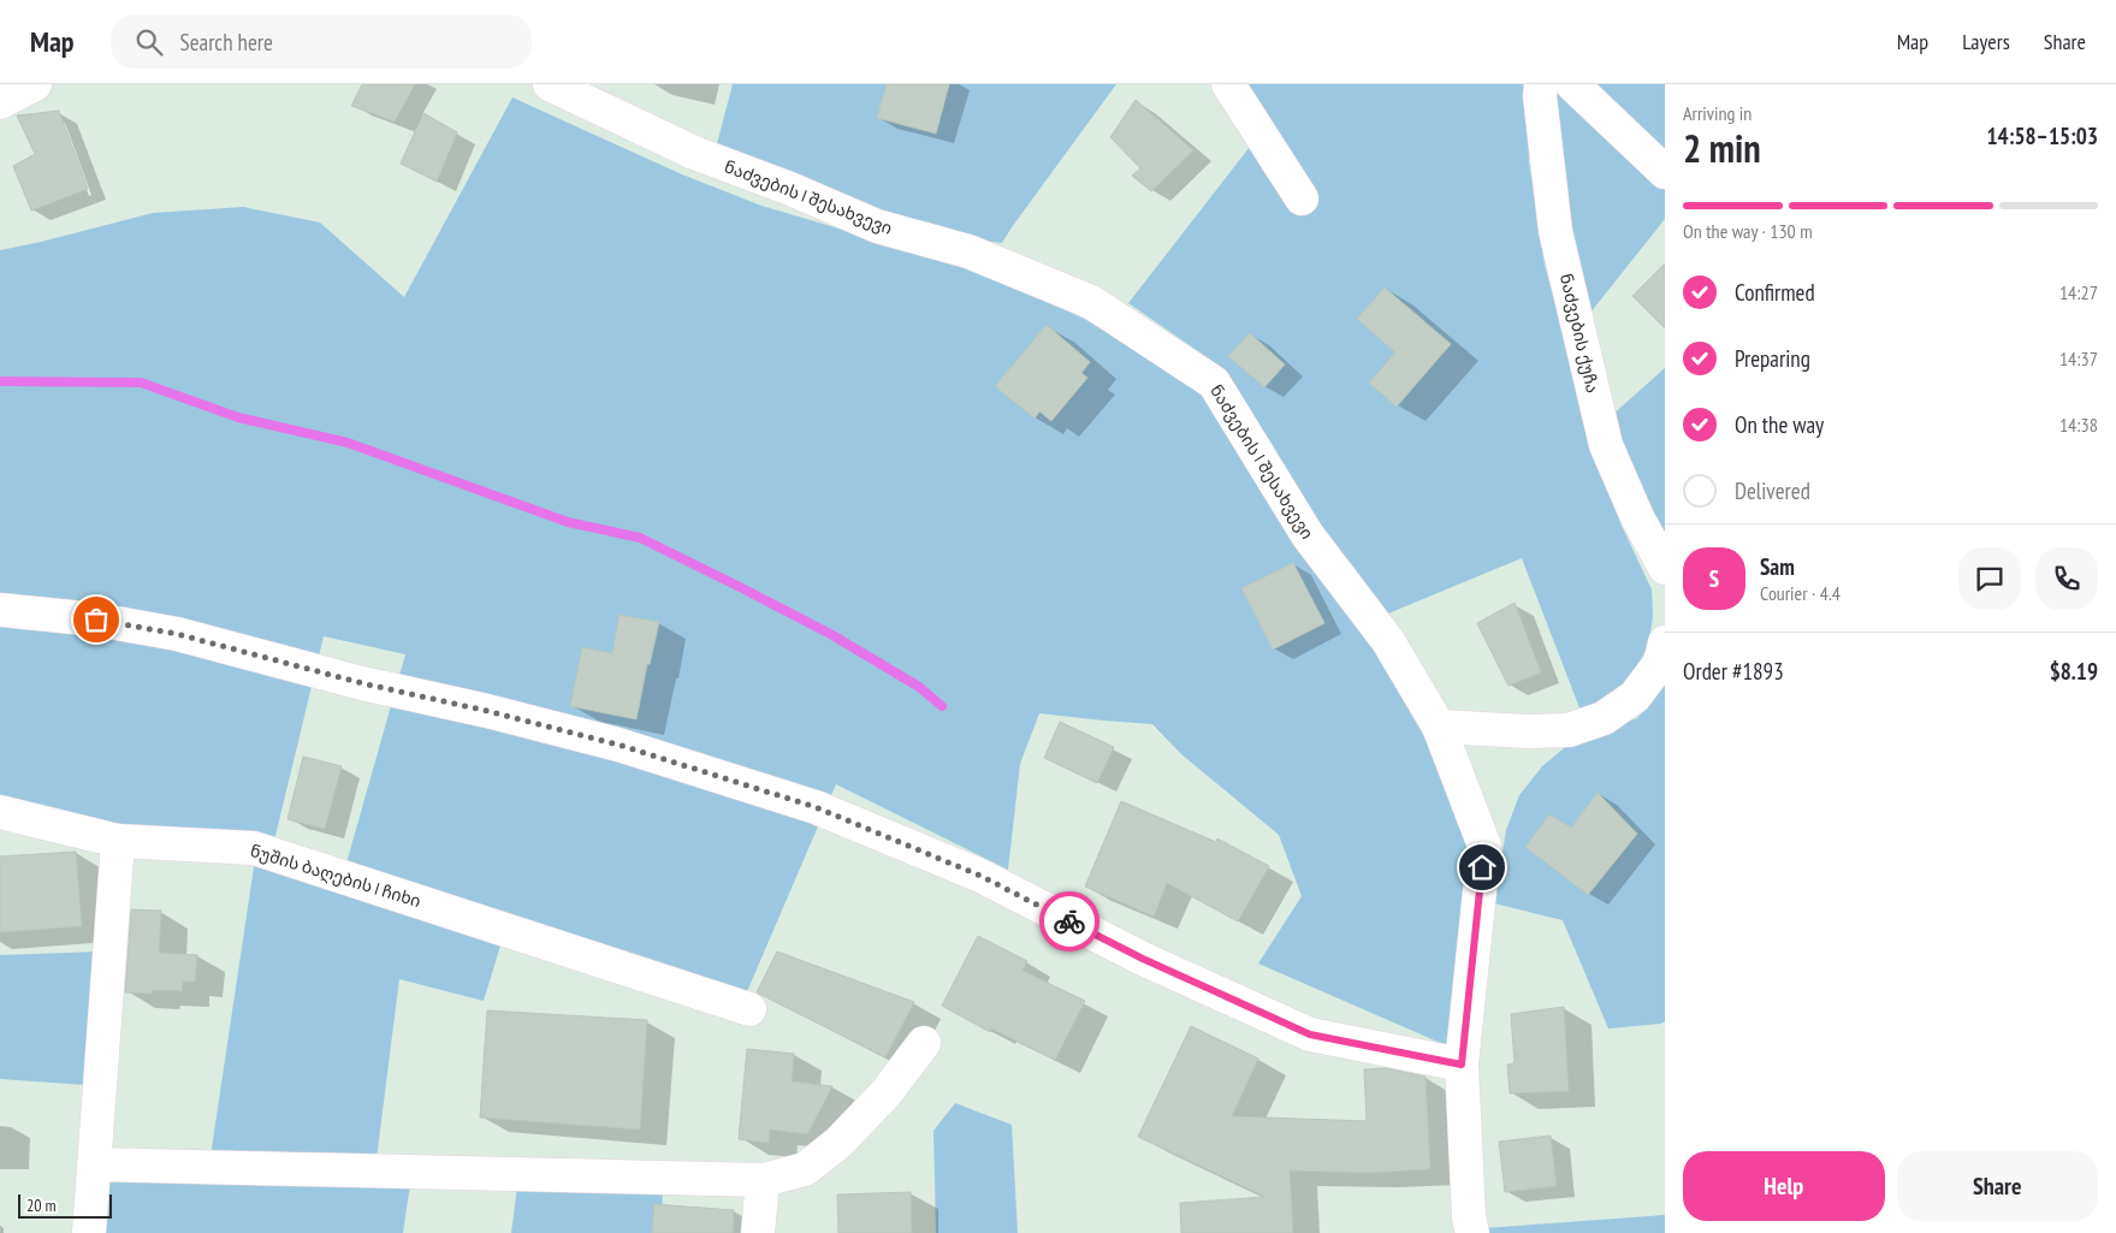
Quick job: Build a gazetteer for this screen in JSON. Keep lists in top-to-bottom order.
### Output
{
  "streets": {
    "street": ["ნაძვების I შესახვევი", "ნაძვების ქუჩა", "ნუშის ბაღების I ჩიხი"]
  },
  "scale_bar": "20 m",
  "page": {
    "header": "Map",
    "search": "Search here",
    "nav": ["Map", "Layers", "Share"],
    "heading": ["2 min", "Arriving in", "14:58–15:03"],
    "panel": [
      "Sam",
      "Courier · 4.4",
      "Order #1893",
      "$8.19"
    ],
    "bar": "On the way · 130 m",
    "list": [
      ["Confirmed", "14:27"],
      ["Preparing", "14:37"],
      ["On the way", "14:38"],
      "Delivered"
    ],
    "round": "S",
    "buttons": ["Help", "Share"],
    "scale": "20 m"
  }
}
